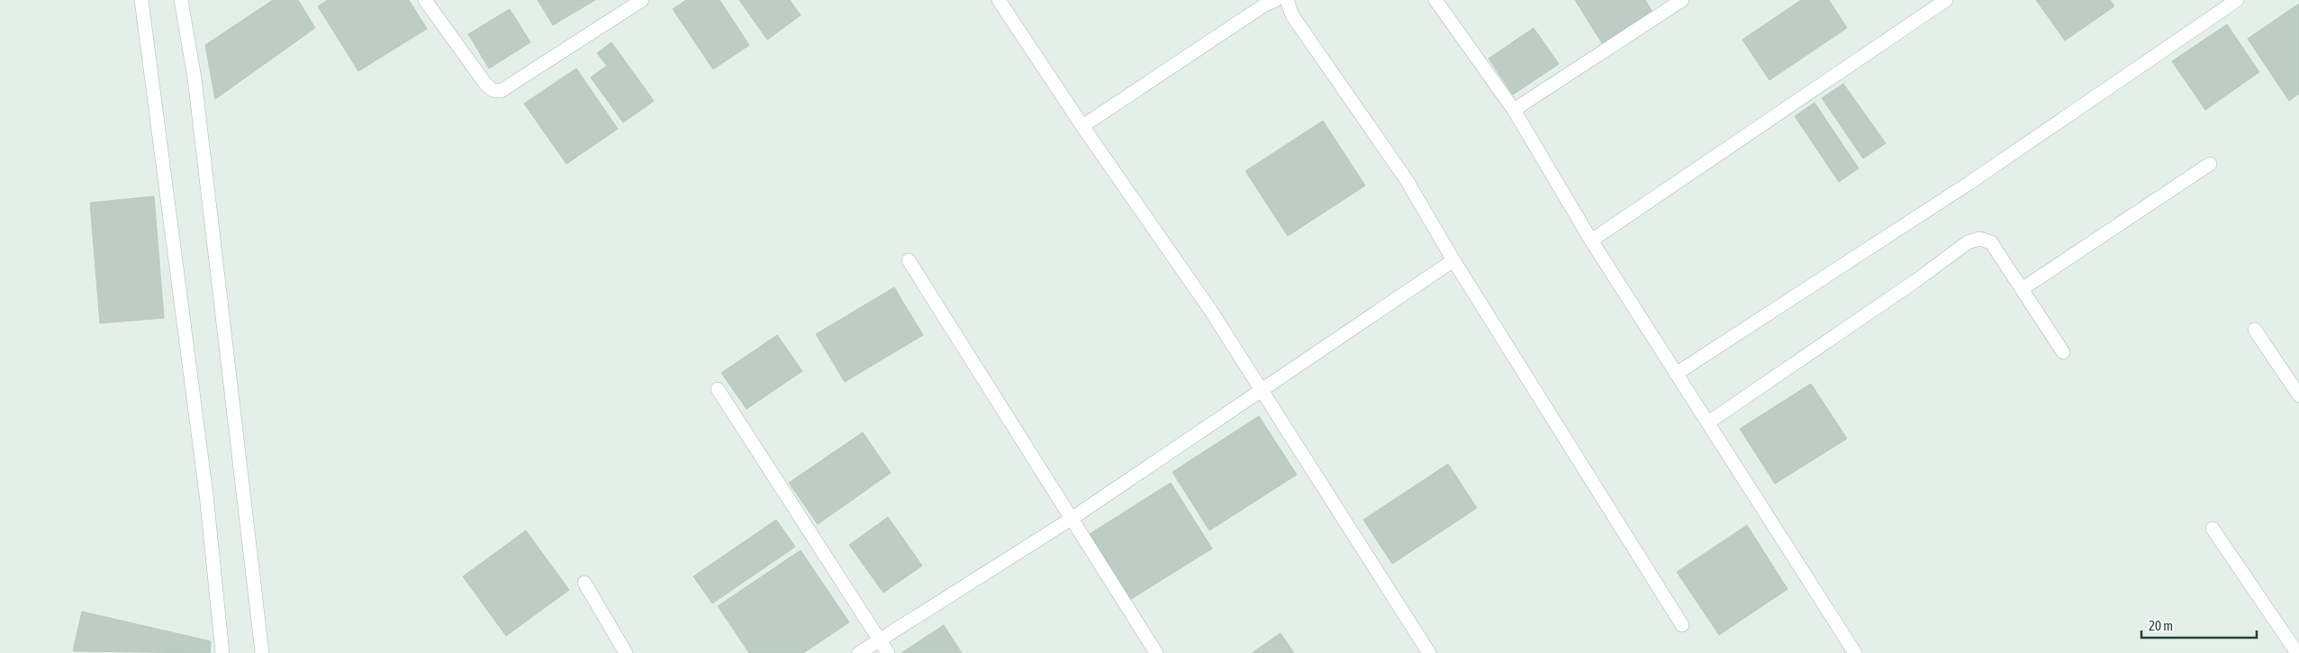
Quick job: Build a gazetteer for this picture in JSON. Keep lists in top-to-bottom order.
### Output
{
  "scale_bar": "20 m"
}
